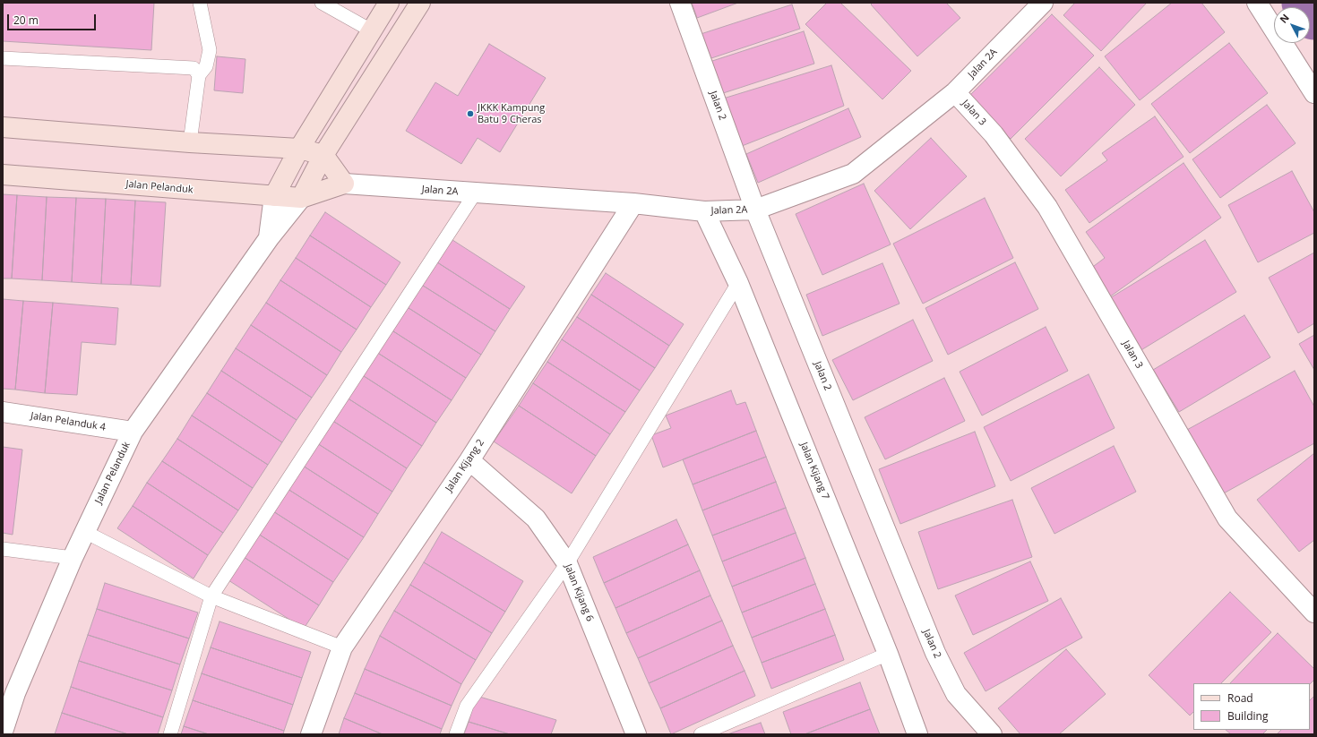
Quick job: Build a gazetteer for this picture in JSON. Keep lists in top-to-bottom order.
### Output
{
  "streets": {
    "street": [
      "Jalan 2A",
      "Jalan 2",
      "Jalan 3",
      "Jalan Pelanduk",
      "Jalan Pelanduk 4",
      "Jalan Kijang 2",
      "Jalan Kijang 7",
      "Jalan Kijang 6"
    ]
  },
  "crossings": [
    ["Jalan 2A", "Jalan 2"],
    ["Jalan 2A", "Jalan 3"],
    ["Jalan 2A", "Jalan Kijang 2"],
    ["Jalan 2A", "Jalan Kijang 7"],
    ["Jalan Pelanduk", "Jalan Pelanduk 4"],
    ["Jalan Kijang 2", "Jalan Kijang 6"]
  ],
  "places": ["JKKK Kampung Batu 9 Cheras"],
  "legend": ["Road", "Building"],
  "scale_bar": "20 m",
  "north": "top left"
}
